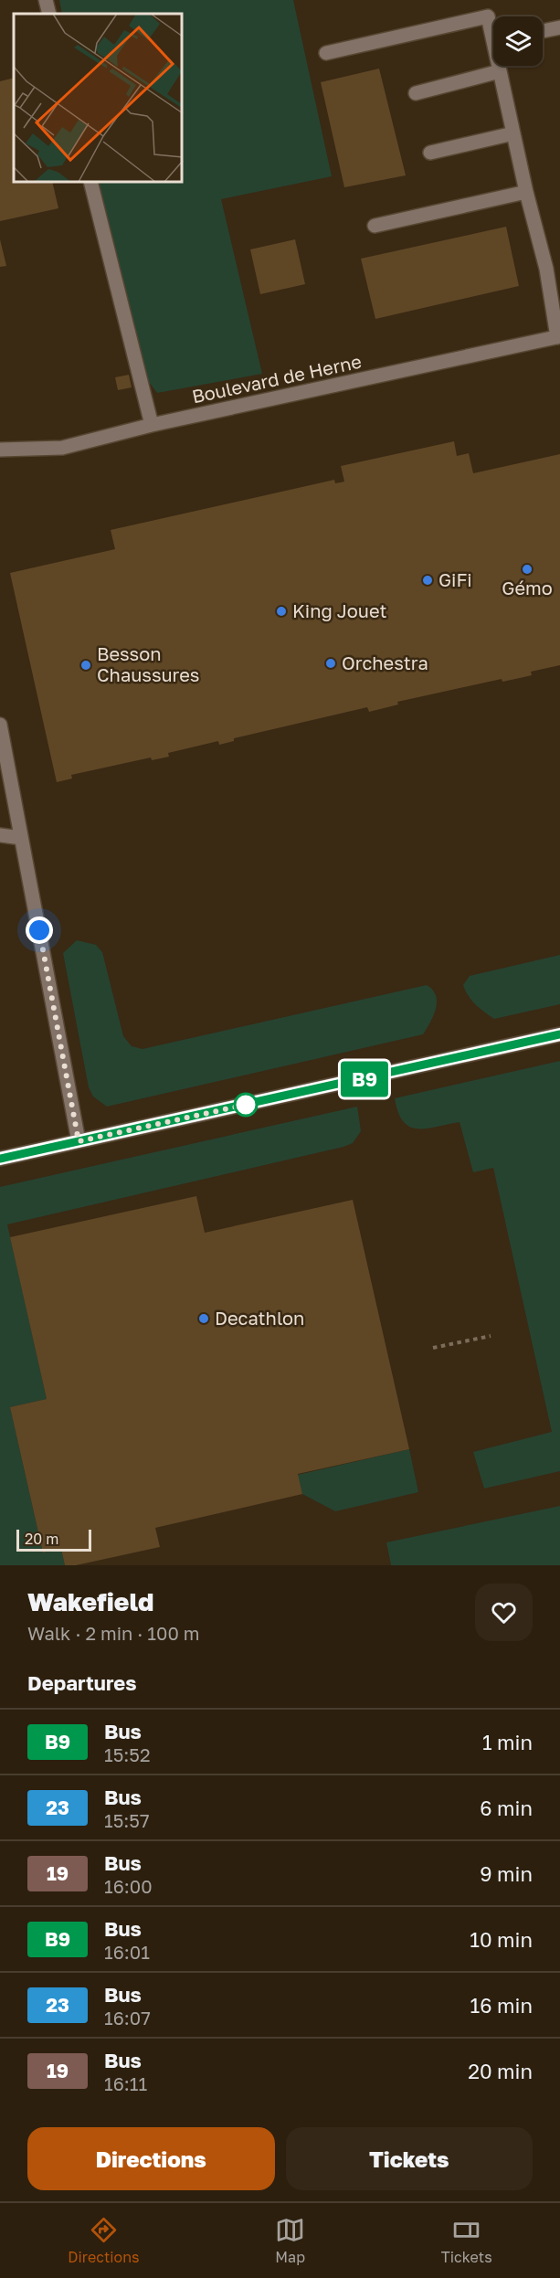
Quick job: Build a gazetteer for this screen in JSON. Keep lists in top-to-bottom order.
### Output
{
  "streets": {
    "street": ["Boulevard de Herne"]
  },
  "places": [
    "Gémo",
    "GiFi",
    "King Jouet",
    "Orchestra",
    "Besson Chaussures",
    "Decathlon"
  ],
  "lines": ["bus line B9"],
  "scale_bar": "20 m",
  "page": {
    "on_map": "B9",
    "scale": "20 m",
    "heading": [
      ["Wakefield", "Walk · 2 min · 100 m"],
      "Departures"
    ],
    "list": [
      {
        "mark": "B9",
        "name": "Bus",
        "note": "15:52",
        "value": "1 min"
      },
      {
        "mark": "23",
        "name": "Bus",
        "note": "15:57",
        "value": "6 min"
      },
      {
        "mark": "19",
        "name": "Bus",
        "note": "16:00",
        "value": "9 min"
      },
      {
        "mark": "B9",
        "name": "Bus",
        "note": "16:01",
        "value": "10 min"
      },
      {
        "mark": "23",
        "name": "Bus",
        "note": "16:07",
        "value": "16 min"
      },
      {
        "mark": "19",
        "name": "Bus",
        "note": "16:11",
        "value": "20 min"
      }
    ],
    "buttons": ["Directions", "Tickets"],
    "tabs": ["Directions", "Map", "Tickets"]
  }
}
